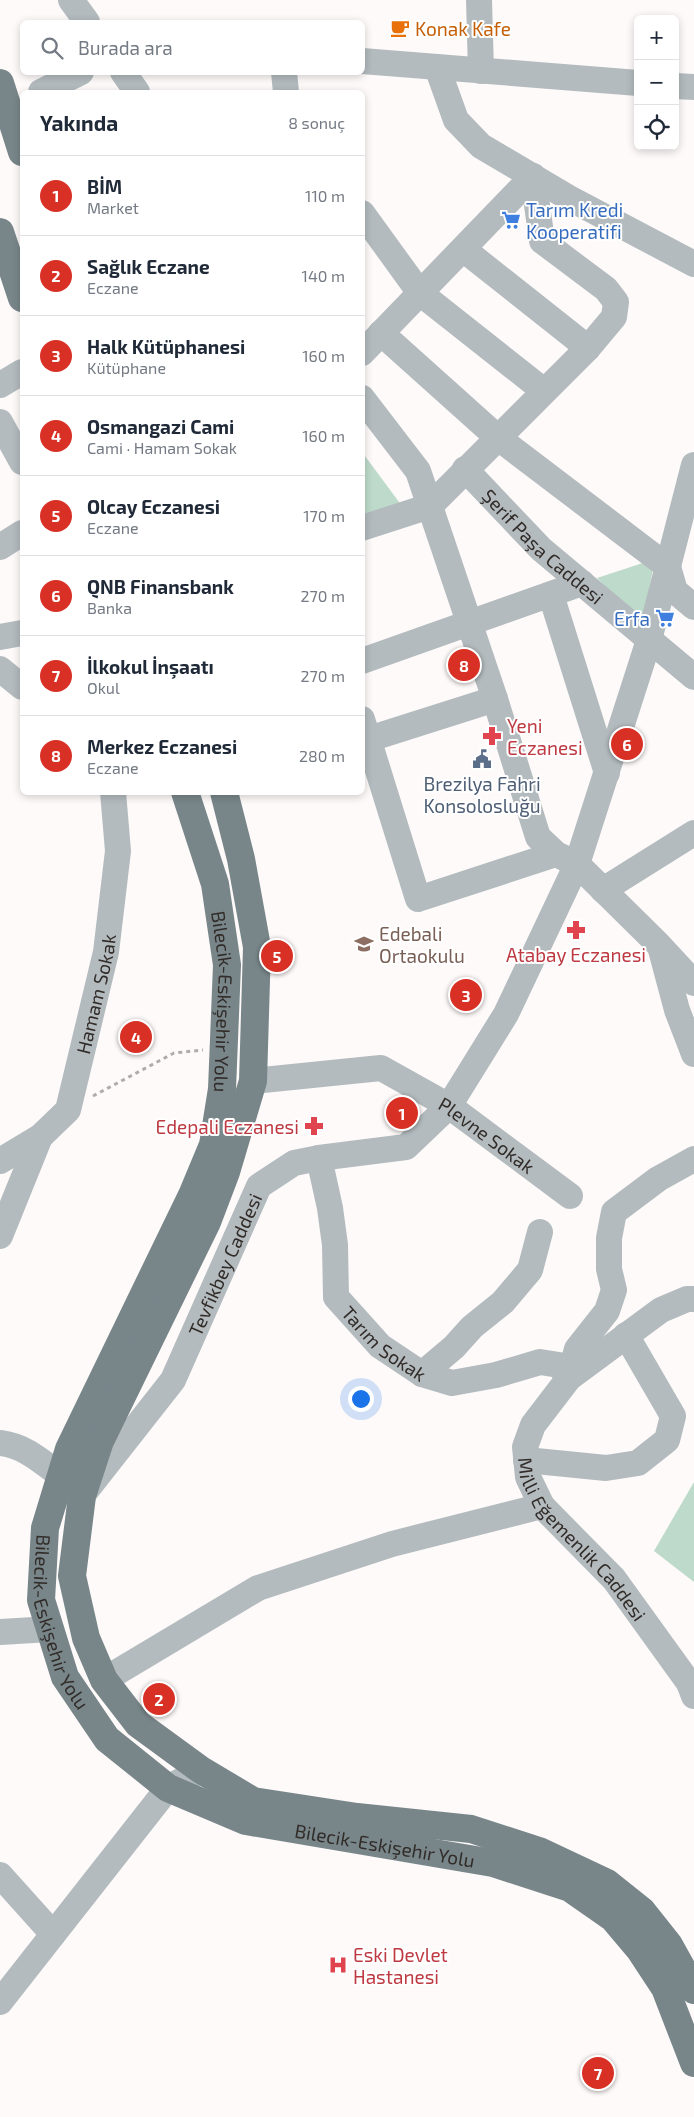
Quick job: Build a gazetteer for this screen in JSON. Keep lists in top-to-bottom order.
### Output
{
  "streets": {
    "main road": ["Bilecik-Eskişehir Yolu"],
    "street": [
      "Şerif Paşa Caddesi",
      "Hamam Sokak",
      "Plevne Sokak",
      "Tevfikbey Caddesi",
      "Tarım Sokak",
      "Milli Eğemenlik Caddesi"
    ]
  },
  "crossings": [
    ["Şerif Paşa Caddesi", "Tevfikbey Caddesi"],
    ["Bilecik-Eskişehir Yolu", "Plevne Sokak"],
    ["Bilecik-Eskişehir Yolu", "Tevfikbey Caddesi"],
    ["Plevne Sokak", "Tevfikbey Caddesi"],
    ["Tevfikbey Caddesi", "Tarım Sokak"],
    ["Tarım Sokak", "Milli Eğemenlik Caddesi"]
  ],
  "places": {
    "cafe": ["Konak Kafe"],
    "supermarket": ["Tarım Kredi Kooperatifi", "Erfa"],
    "pharmacy": ["Yeni Eczanesi", "Atabay Eczanesi", "Edepali Eczanesi"],
    "public building": ["Brezilya Fahri Konsolosluğu"],
    "school or university": ["Edebali Ortaokulu"],
    "hospital": ["Eski Devlet Hastanesi"]
  },
  "page": {
    "map_buttons": ["+", "−"],
    "search": "Burada ara",
    "heading": ["Yakında", "8 sonuç"],
    "list": [
      {
        "mark": "1",
        "name": "BİM",
        "note": "Market",
        "value": "110 m"
      },
      {
        "mark": "2",
        "name": "Sağlık Eczane",
        "note": "Eczane",
        "value": "140 m"
      },
      {
        "mark": "3",
        "name": "Halk Kütüphanesi",
        "note": "Kütüphane",
        "value": "160 m"
      },
      {
        "mark": "4",
        "name": "Osmangazi Cami",
        "note": "Cami · Hamam Sokak",
        "value": "160 m"
      },
      {
        "mark": "5",
        "name": "Olcay Eczanesi",
        "note": "Eczane",
        "value": "170 m"
      },
      {
        "mark": "6",
        "name": "QNB Finansbank",
        "note": "Banka",
        "value": "270 m"
      },
      {
        "mark": "7",
        "name": "İlkokul İnşaatı",
        "note": "Okul",
        "value": "270 m"
      },
      {
        "mark": "8",
        "name": "Merkez Eczanesi",
        "note": "Eczane",
        "value": "280 m"
      }
    ],
    "pins": [
      "8",
      "6",
      "5",
      "3",
      "4",
      "1",
      "2",
      "7"
    ]
  }
}
